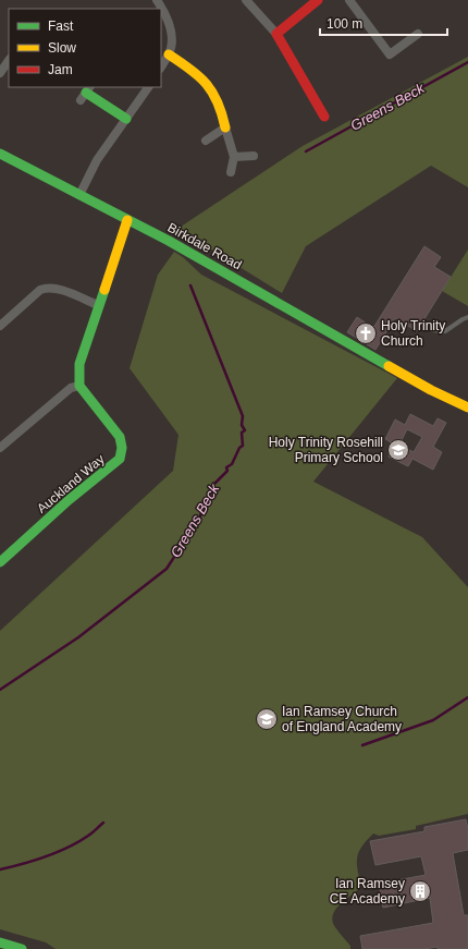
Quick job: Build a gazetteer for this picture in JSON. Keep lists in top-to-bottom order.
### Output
{
  "streets": {
    "street": ["Birkdale Road", "Auckland Way"]
  },
  "water": ["Greens Beck"],
  "places": {
    "church": ["Holy Trinity Church"],
    "school or university": ["Holy Trinity Rosehill Primary School", "Ian Ramsey Church of England Academy"],
    "building": ["Ian Ramsey CE Academy"]
  },
  "legend": ["Fast", "Slow", "Jam"],
  "scale_bar": "100 m"
}
